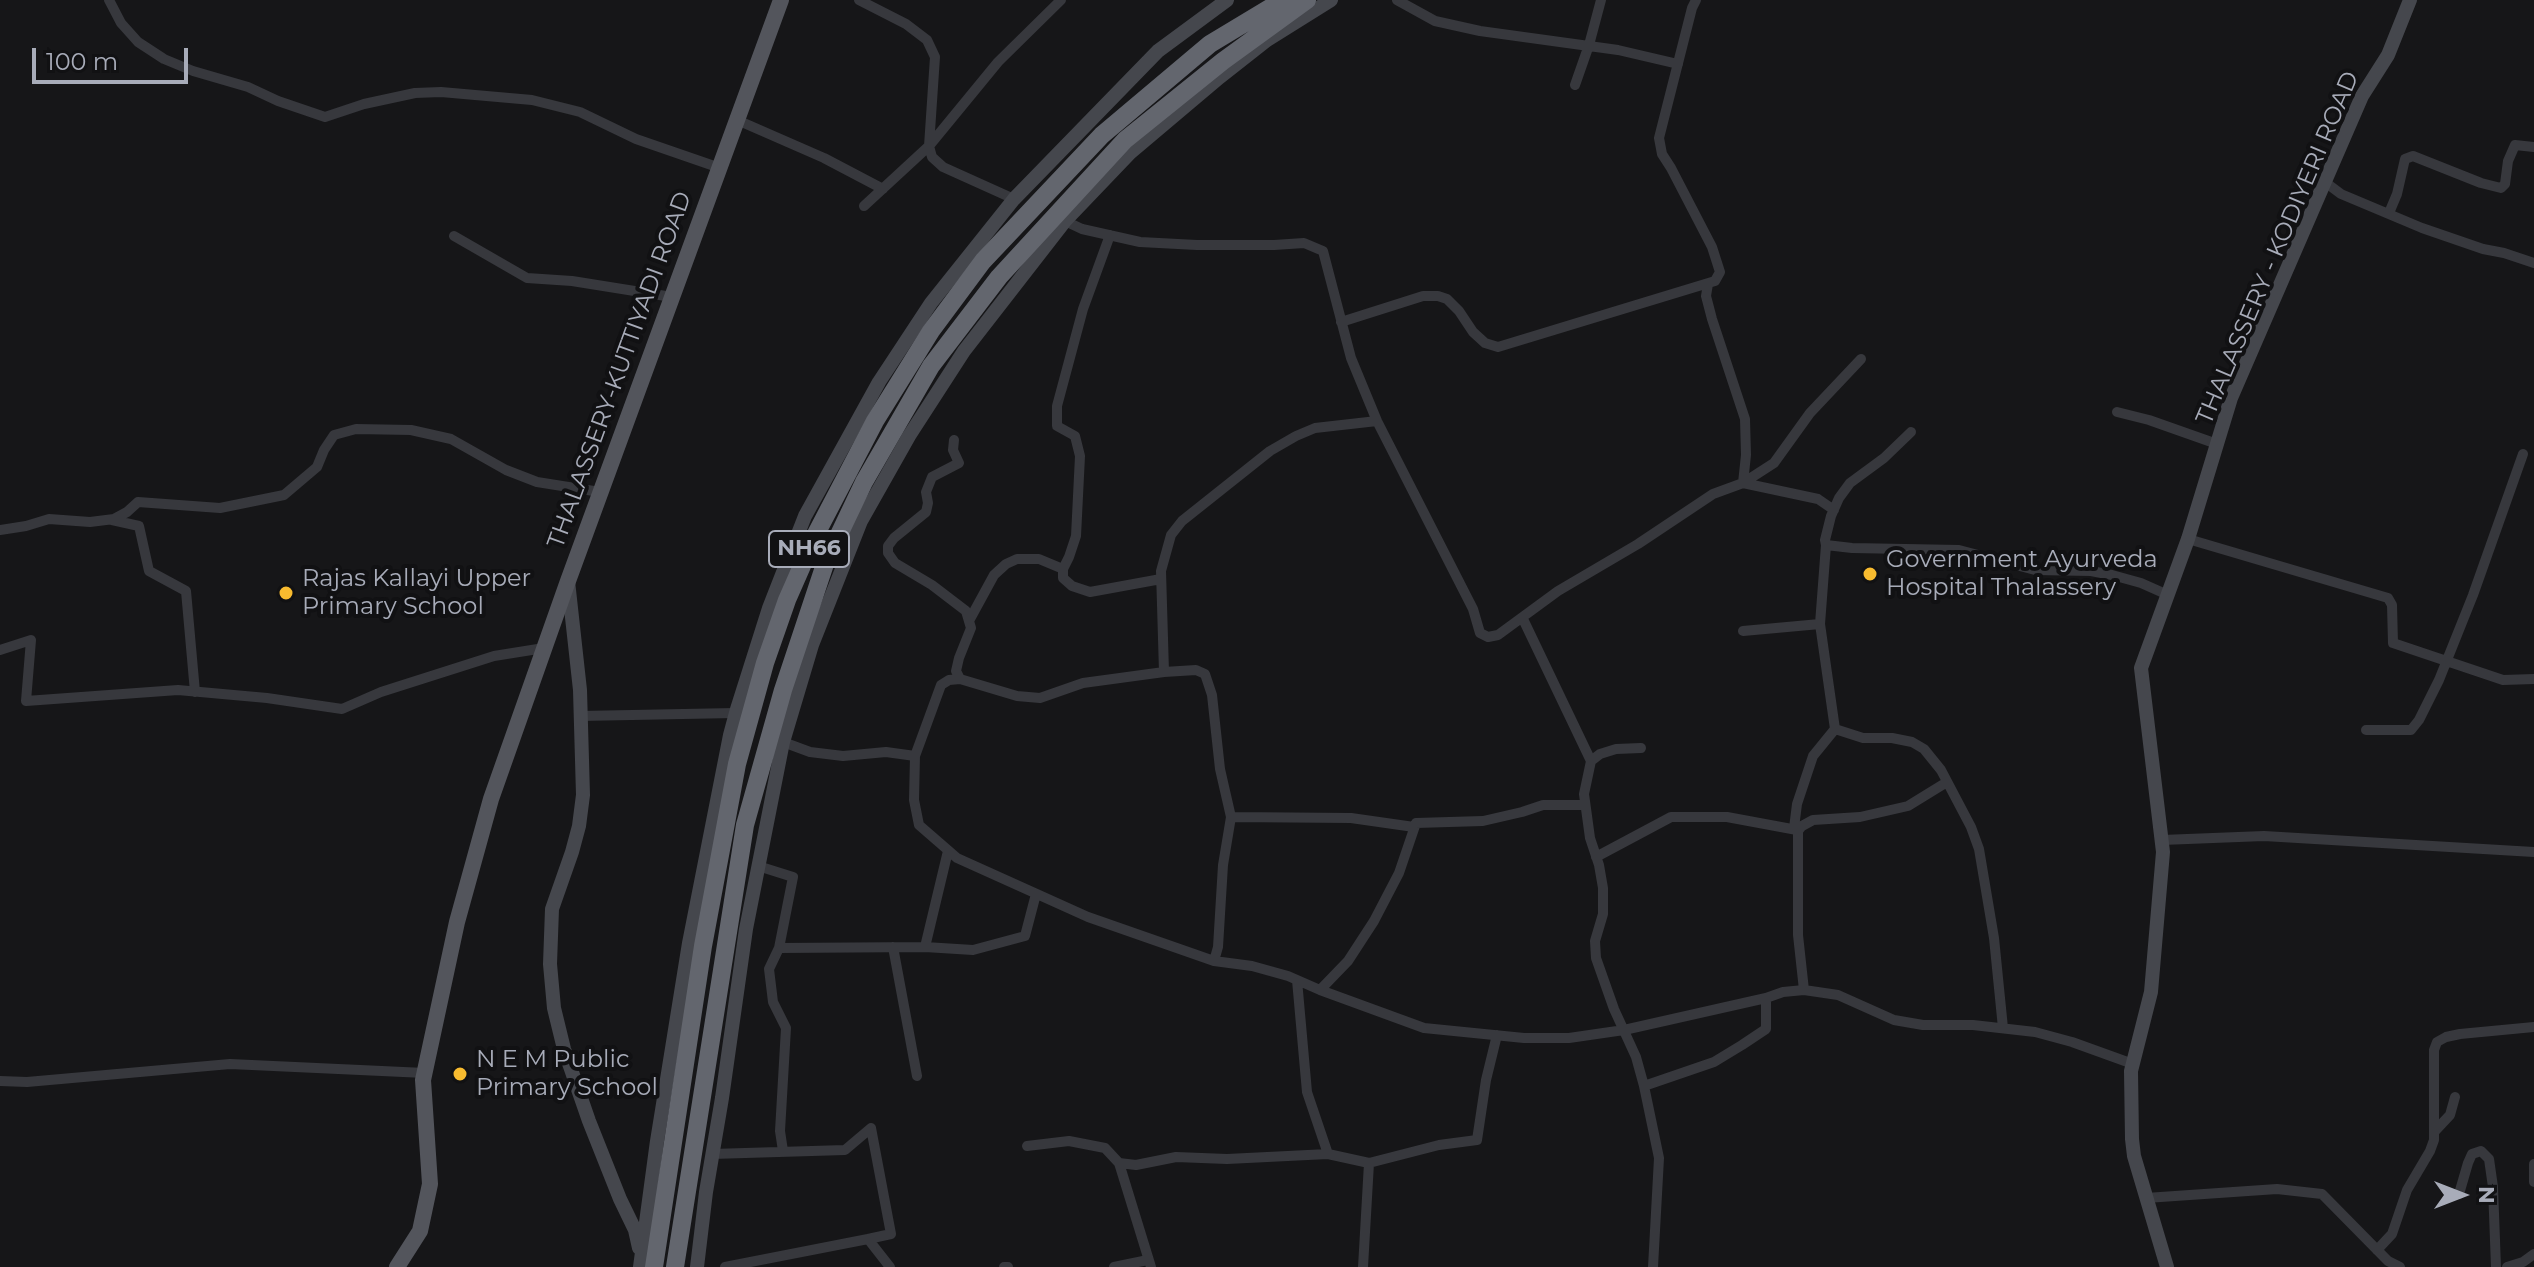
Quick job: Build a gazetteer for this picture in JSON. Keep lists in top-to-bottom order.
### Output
{
  "streets": {
    "highway": ["NH66"],
    "main road": ["THALASSERY-KUTTIYADI ROAD"],
    "street": ["THALASSERY - KODIYERI ROAD"]
  },
  "places": ["Government Ayurveda Hospital Thalassery", "Rajas Kallayi Upper Primary School", "N E M Public Primary School"],
  "scale_bar": "100 m",
  "north": "right"
}
